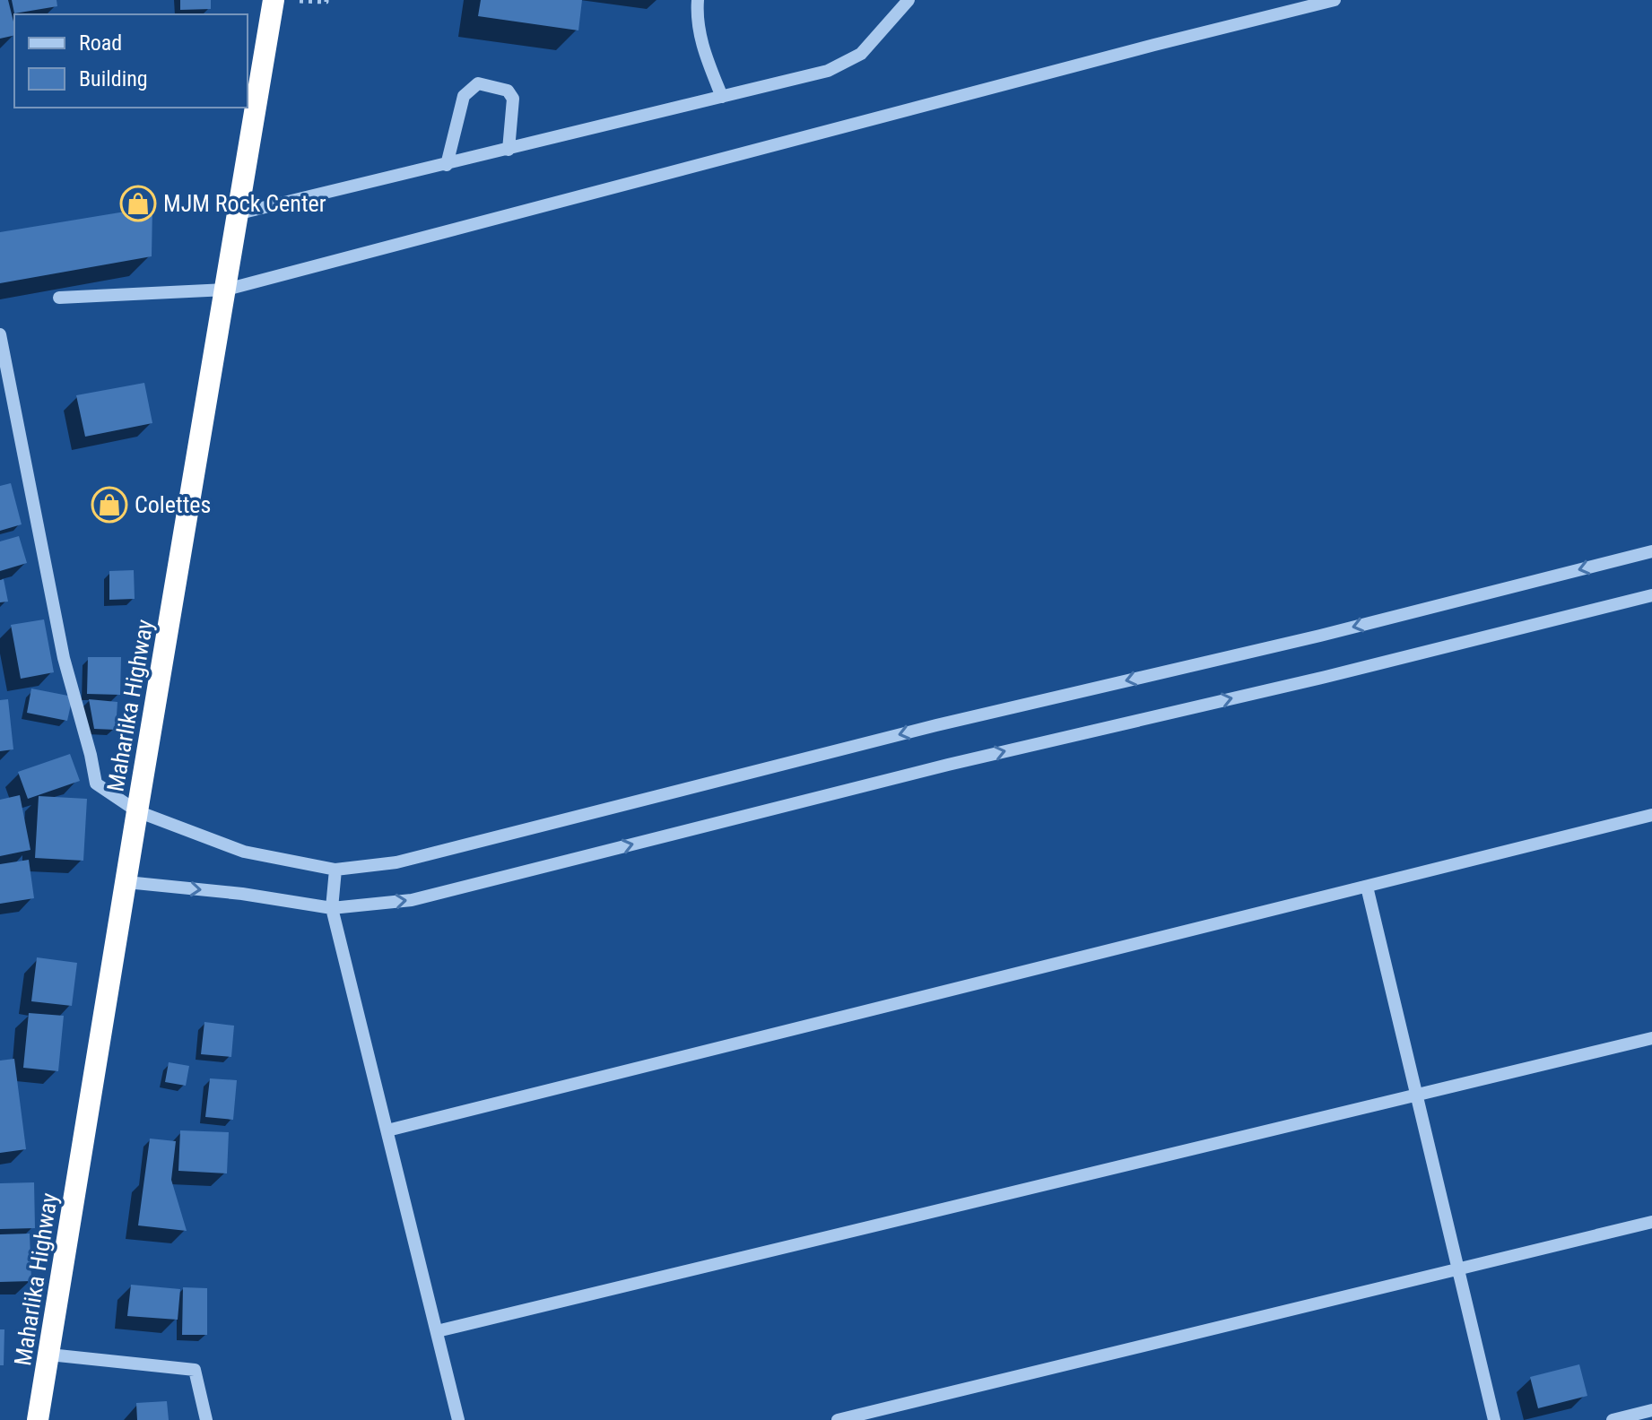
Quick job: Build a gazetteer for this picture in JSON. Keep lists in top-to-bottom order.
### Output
{
  "streets": {
    "highway": ["Maharlika Highway"]
  },
  "places": {
    "shop": ["MJM Rock Center", "Colettes"]
  },
  "legend": ["Road", "Building"]
}
